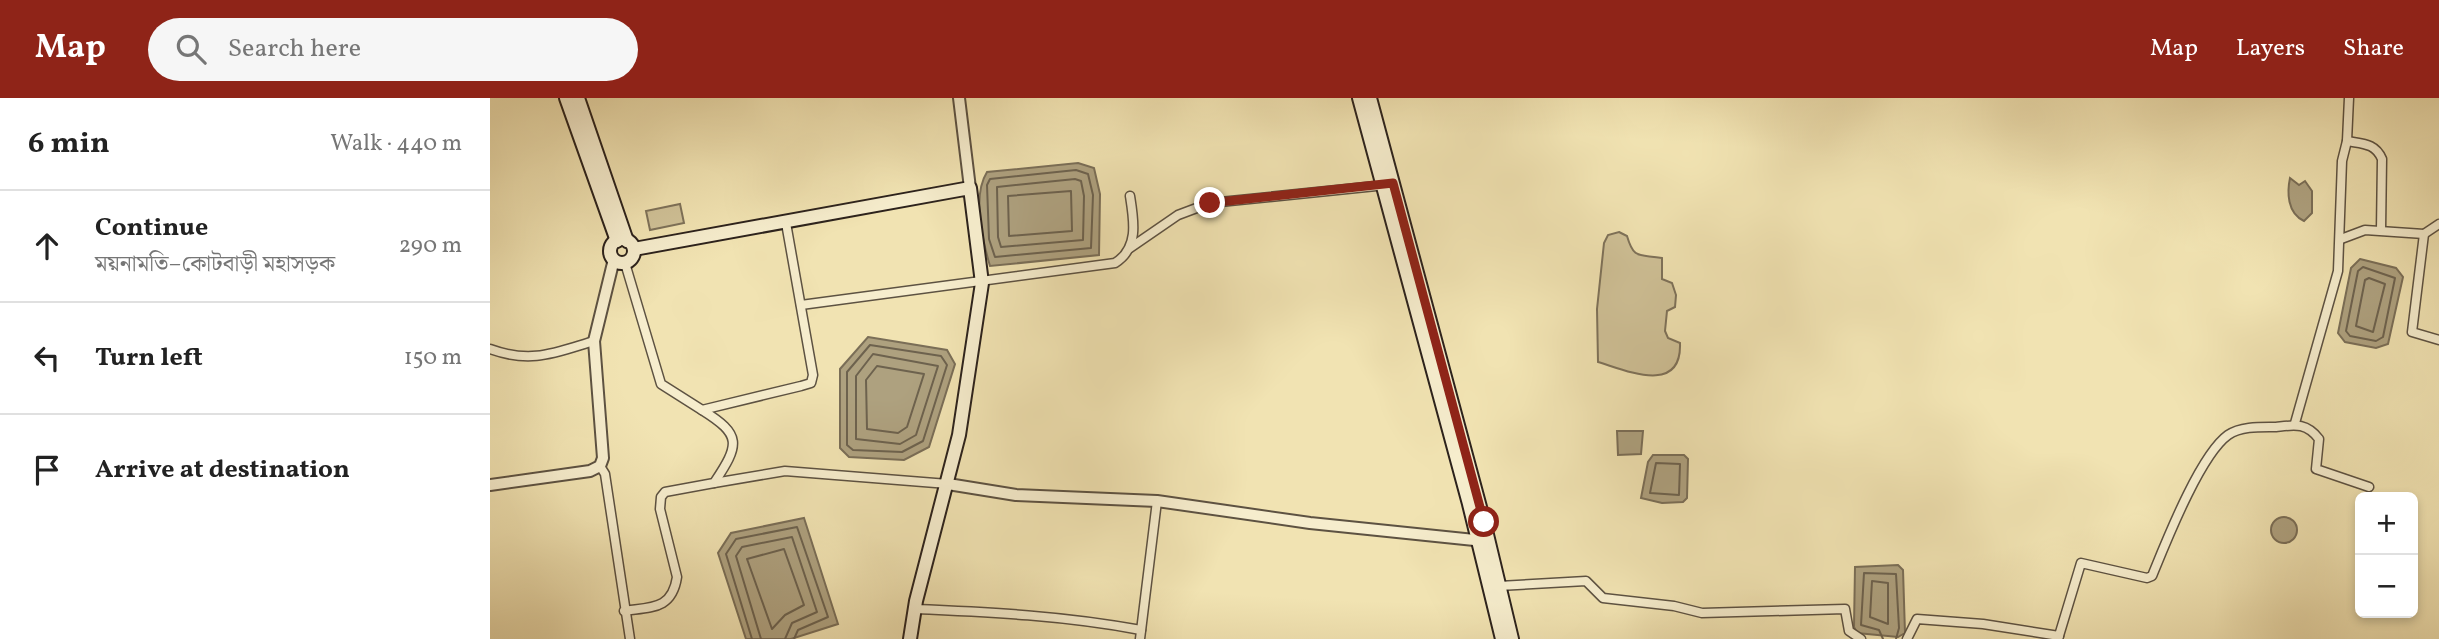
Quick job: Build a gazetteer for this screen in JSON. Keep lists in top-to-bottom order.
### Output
{
  "page": {
    "header": "Map",
    "search": "Search here",
    "nav": ["Map", "Layers", "Share"],
    "heading": ["6 min", "Walk · 440 m"],
    "list": [
      ["Continue", "ময়নামতি–কোটবাড়ী মহাসড়ক", "290 m"],
      ["Turn left", "150 m"],
      "Arrive at destination"
    ],
    "map_buttons": ["+", "−"]
  }
}
